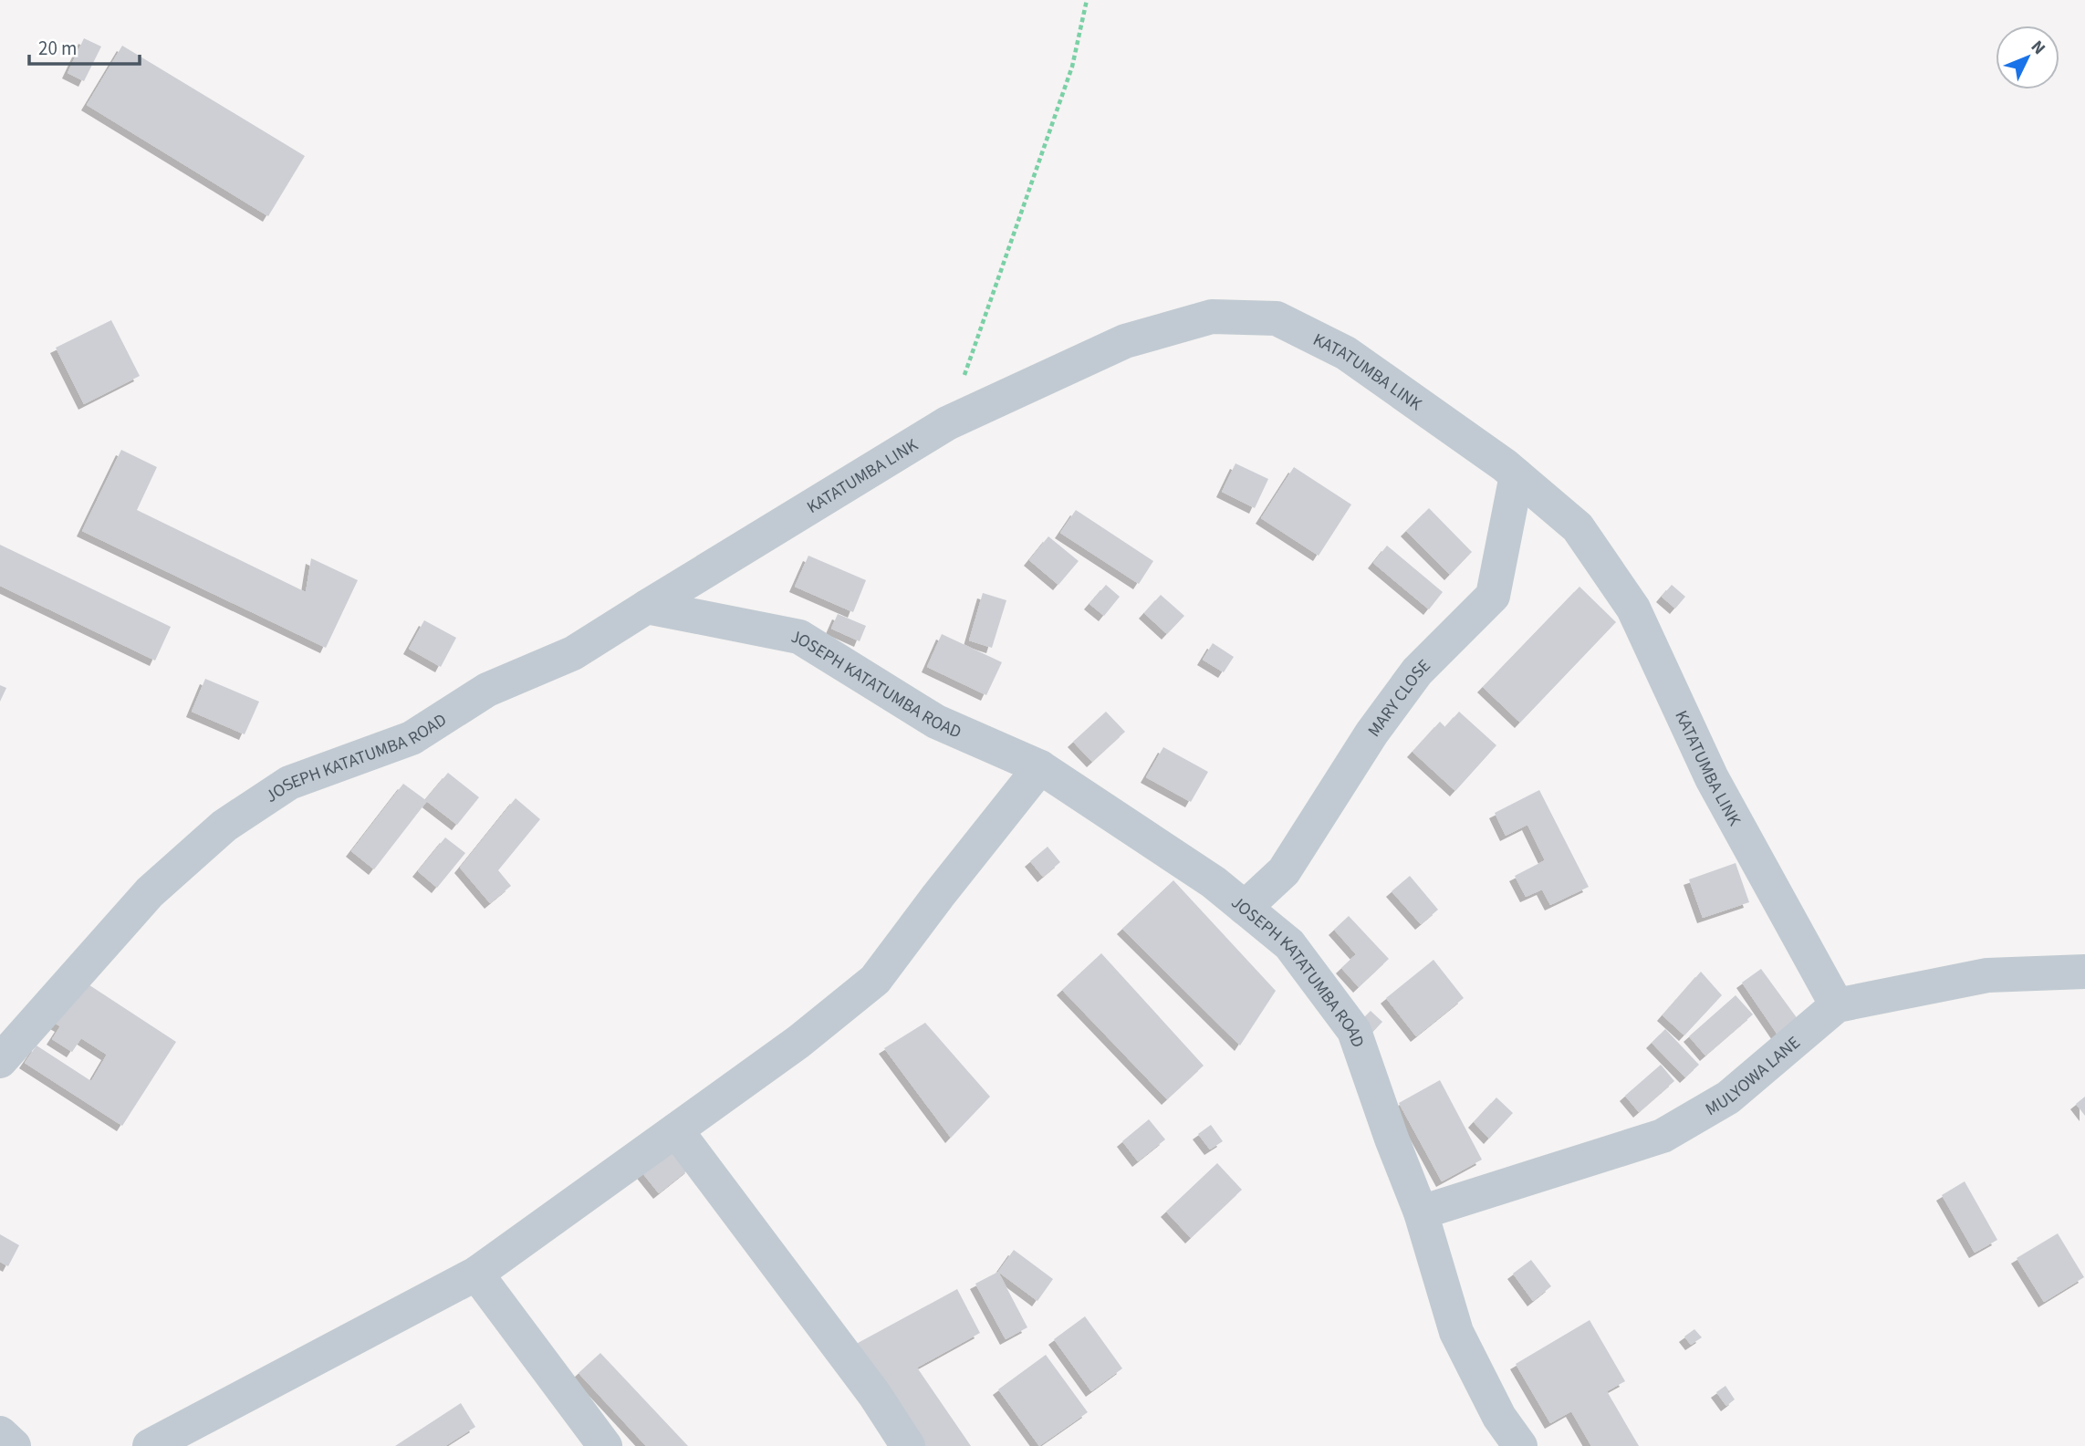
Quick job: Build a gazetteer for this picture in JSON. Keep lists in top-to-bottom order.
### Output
{
  "streets": {
    "street": [
      "KATATUMBA LINK",
      "JOSEPH KATATUMBA ROAD",
      "MARY CLOSE",
      "MULYOWA LANE"
    ]
  },
  "crossings": [
    ["KATATUMBA LINK", "JOSEPH KATATUMBA ROAD"],
    ["KATATUMBA LINK", "MARY CLOSE"],
    ["KATATUMBA LINK", "MULYOWA LANE"],
    ["JOSEPH KATATUMBA ROAD", "MARY CLOSE"],
    ["JOSEPH KATATUMBA ROAD", "MULYOWA LANE"]
  ],
  "scale_bar": "20 m",
  "north": "top right"
}
